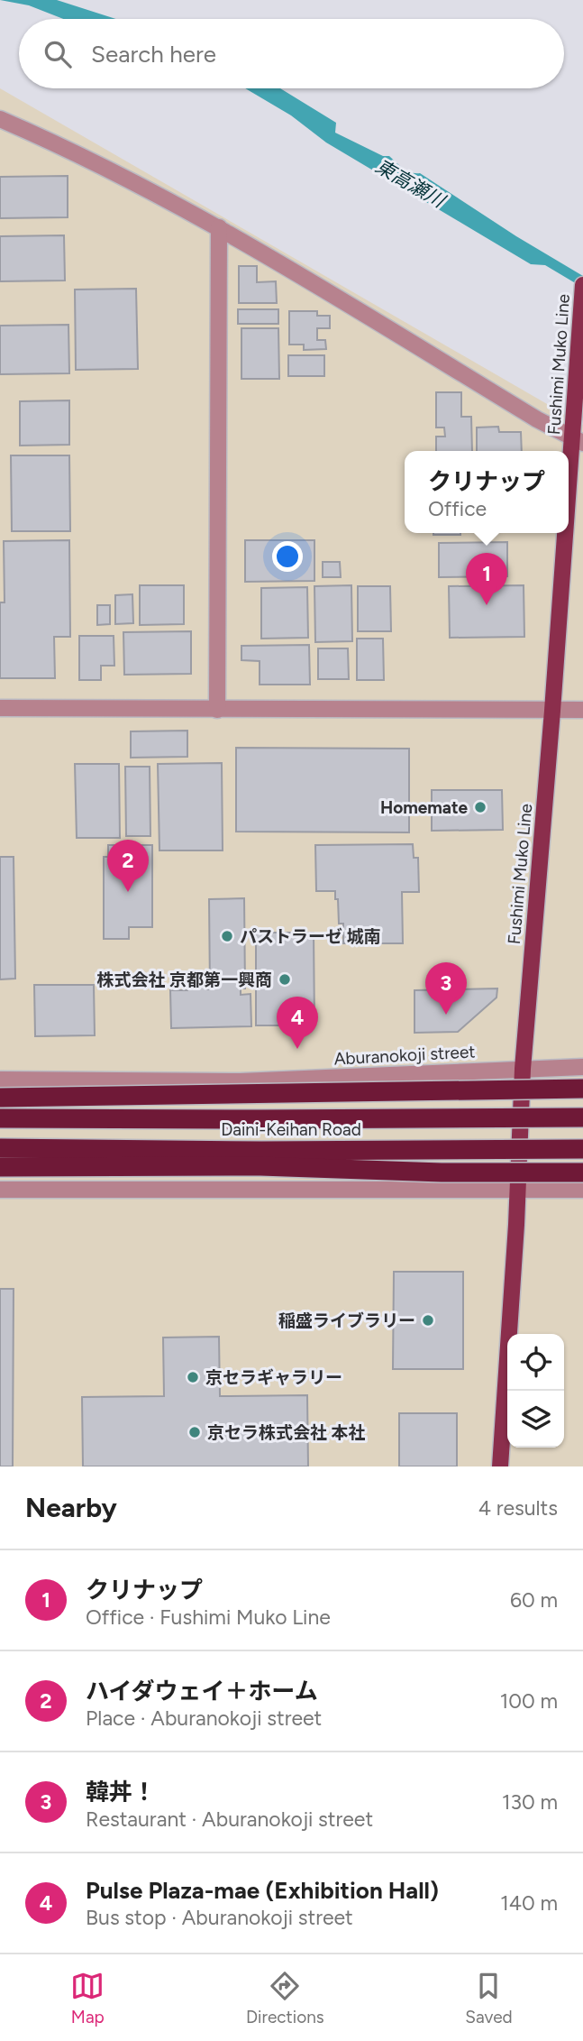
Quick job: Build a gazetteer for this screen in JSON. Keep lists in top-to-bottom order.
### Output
{
  "streets": {
    "highway": ["Daini-Keihan Road"],
    "main road": ["Fushimi Muko Line"],
    "street": ["Aburanokoji street"]
  },
  "crossings": [
    ["Fushimi Muko Line", "Aburanokoji street"]
  ],
  "water": ["東高瀬川"],
  "places": [
    "Homemate",
    "パストラーゼ 城南",
    "株式会社 京都第一興商",
    "稲盛ライブラリー",
    "京セラギャラリー",
    "京セラ株式会社 本社"
  ],
  "page": {
    "search": "Search here",
    "popup": ["クリナップ", "Office"],
    "pins": [
      "1",
      "2",
      "3",
      "4"
    ],
    "heading": ["Nearby", "4 results"],
    "list": [
      {
        "mark": "1",
        "name": "クリナップ",
        "note": "Office · Fushimi Muko Line",
        "value": "60 m"
      },
      {
        "mark": "2",
        "name": "ハイダウェイ＋ホーム",
        "note": "Place · Aburanokoji street",
        "value": "100 m"
      },
      {
        "mark": "3",
        "name": "韓丼！",
        "note": "Restaurant · Aburanokoji street",
        "value": "130 m"
      },
      {
        "mark": "4",
        "name": "Pulse Plaza-mae (Exhibition Hall)",
        "note": "Bus stop · Aburanokoji street",
        "value": "140 m"
      }
    ],
    "nav": ["Map", "Directions", "Saved"]
  }
}
